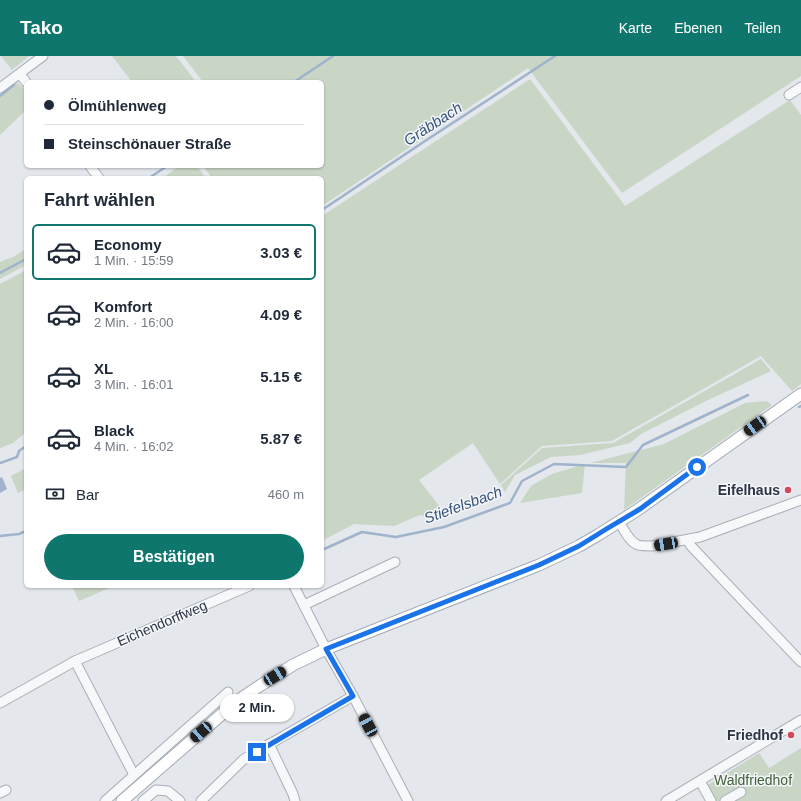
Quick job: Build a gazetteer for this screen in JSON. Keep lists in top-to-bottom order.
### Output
{
  "streets": {
    "street": ["Eichendorffweg"]
  },
  "water": ["Gräbbach", "Stiefelsbach"],
  "parks": ["Waldfriedhof"],
  "places": ["Eifelhaus", "Friedhof"],
  "page": {
    "header": "Tako",
    "nav": ["Karte", "Ebenen", "Teilen"],
    "banner": ["Ölmühlenweg", "Steinschönauer Straße"],
    "heading": "Fahrt wählen",
    "list": [
      {
        "name": "Economy",
        "note": "1 Min. · 15:59",
        "value": "3.03 €"
      },
      {
        "name": "Komfort",
        "note": "2 Min. · 16:00",
        "value": "4.09 €"
      },
      {
        "name": "XL",
        "note": "3 Min. · 16:01",
        "value": "5.15 €"
      },
      {
        "name": "Black",
        "note": "4 Min. · 16:02",
        "value": "5.87 €"
      }
    ],
    "pay": ["Bar", "460 m"],
    "buttons": "Bestätigen",
    "bubble": "2 Min."
  }
}
